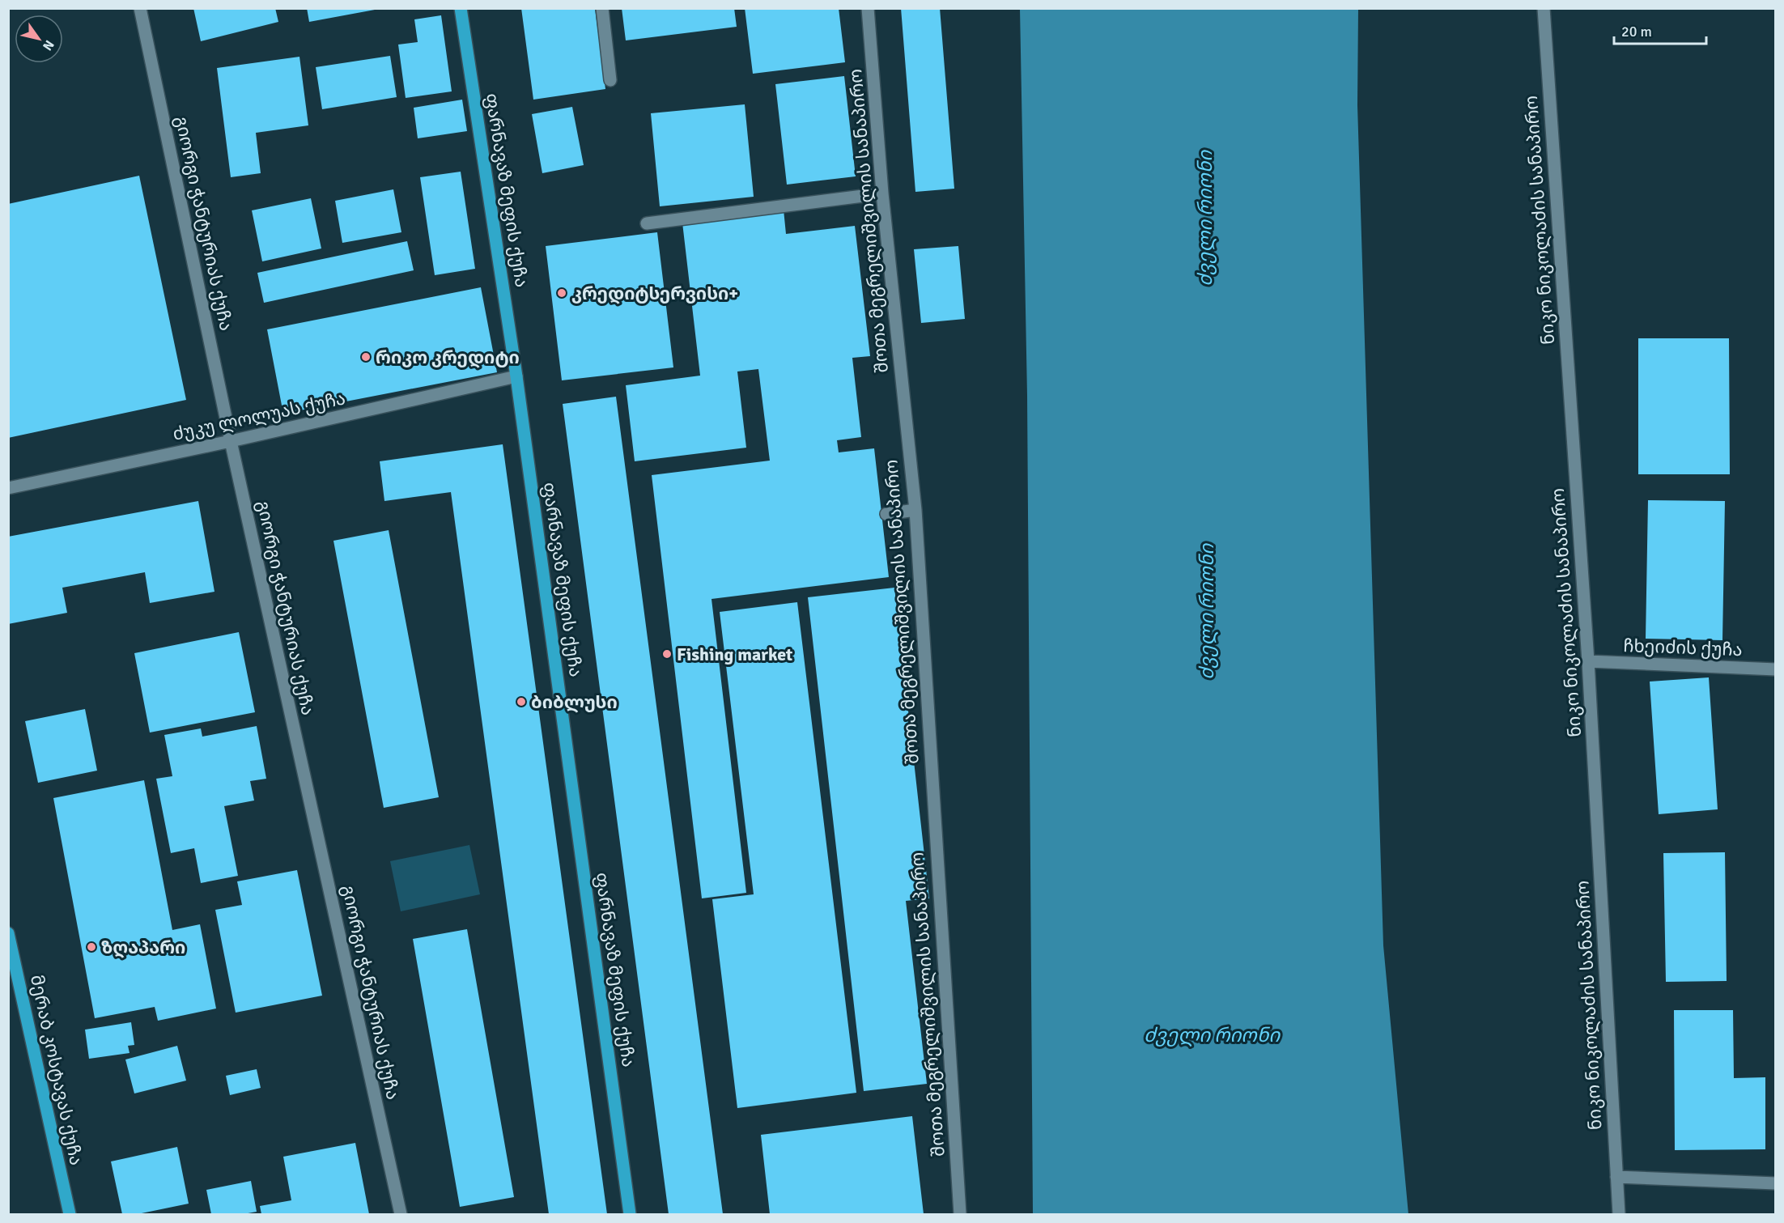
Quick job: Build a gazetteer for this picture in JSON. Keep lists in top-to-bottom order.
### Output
{
  "streets": {
    "main road": ["ფარნავაზ მეფის ქუჩა", "მერაბ კოსტავას ქუჩა"],
    "street": [
      "ნიკო ნიკოლაძის სანაპირო",
      "შოთა მეგრელიშვილის სანაპირო",
      "გიორგი ჭანტურიას ქუჩა",
      "ძუკუ ლოლუას ქუჩა",
      "ჩხეიძის ქუჩა"
    ]
  },
  "crossings": [
    ["ფარნავაზ მეფის ქუჩა", "ძუკუ ლოლუას ქუჩა"],
    ["ნიკო ნიკოლაძის სანაპირო", "ჩხეიძის ქუჩა"],
    ["გიორგი ჭანტურიას ქუჩა", "ძუკუ ლოლუას ქუჩა"]
  ],
  "water": ["ძველი რიონი"],
  "places": [
    "კრედიტსერვისი+",
    "რიკო კრედიტი",
    "Fishing market",
    "ბიბლუსი",
    "ზღაპარი"
  ],
  "scale_bar": "20 m",
  "north": "bottom right"
}
